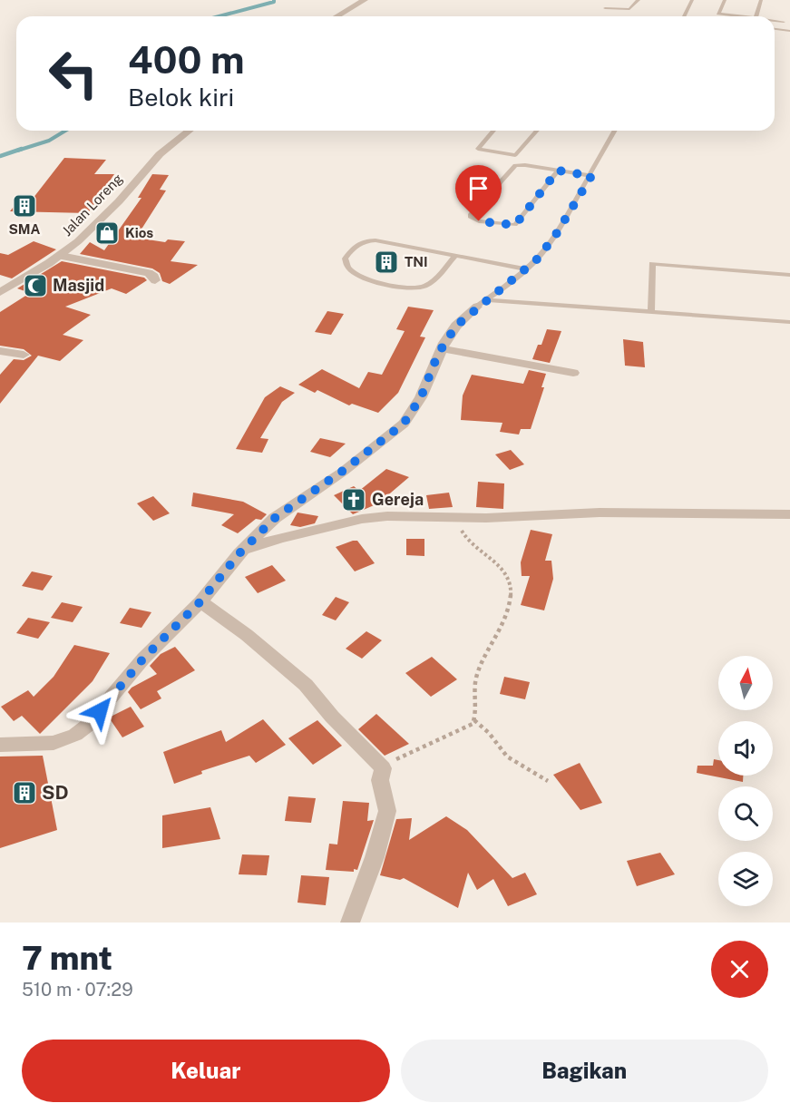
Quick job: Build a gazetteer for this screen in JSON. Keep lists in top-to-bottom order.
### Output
{
  "streets": {
    "street": ["Jalan Loreng"]
  },
  "places": {
    "building": ["SMA", "TNI", "SD"],
    "shop": ["Kios"],
    "mosque": ["Masjid"],
    "church": ["Gereja"]
  },
  "north": "top",
  "page": {
    "turn": ["400 m", "Belok kiri"],
    "heading": ["7 mnt", "510 m · 07:29"],
    "buttons": ["Keluar", "Bagikan"]
  }
}
